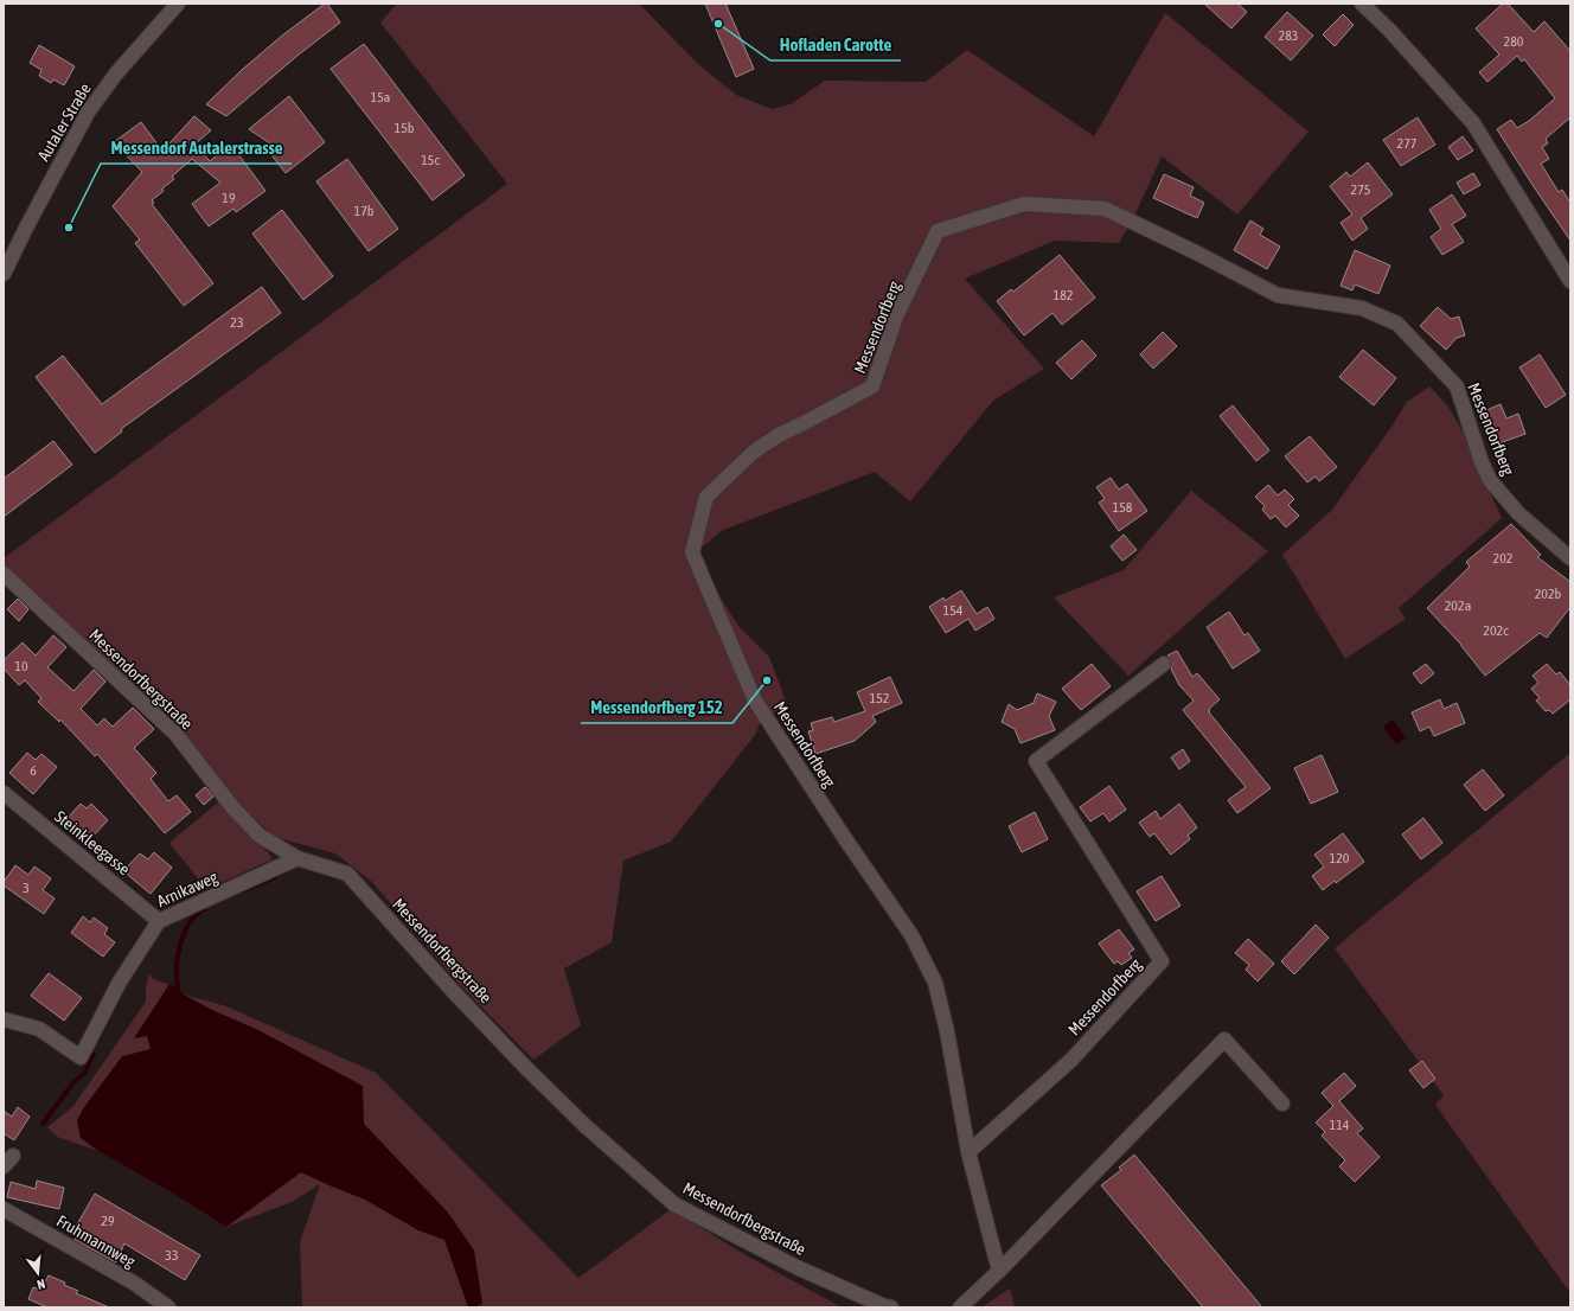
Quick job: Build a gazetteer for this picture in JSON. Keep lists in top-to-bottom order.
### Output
{
  "streets": {
    "street": [
      "Autaler Straße",
      "Messendorfberg",
      "Messendorfbergstraße",
      "Steinkleegasse",
      "Arnikaweg",
      "Fruhmannweg"
    ]
  },
  "crossings": [
    ["Messendorfbergstraße", "Arnikaweg"],
    ["Steinkleegasse", "Arnikaweg"]
  ],
  "places": ["Hofladen Carotte", "Messendorf Autalerstrasse", "Messendorfberg 152"],
  "house_numbers": [
    "283",
    "280",
    "15a",
    "15b",
    "277",
    "15c",
    "275",
    "19",
    "17b",
    "182",
    "23",
    "158",
    "202",
    "202b",
    "202a",
    "154",
    "202c",
    "10",
    "152",
    "6",
    "120",
    "3",
    "114",
    "29",
    "33"
  ],
  "north": "bottom"
}
